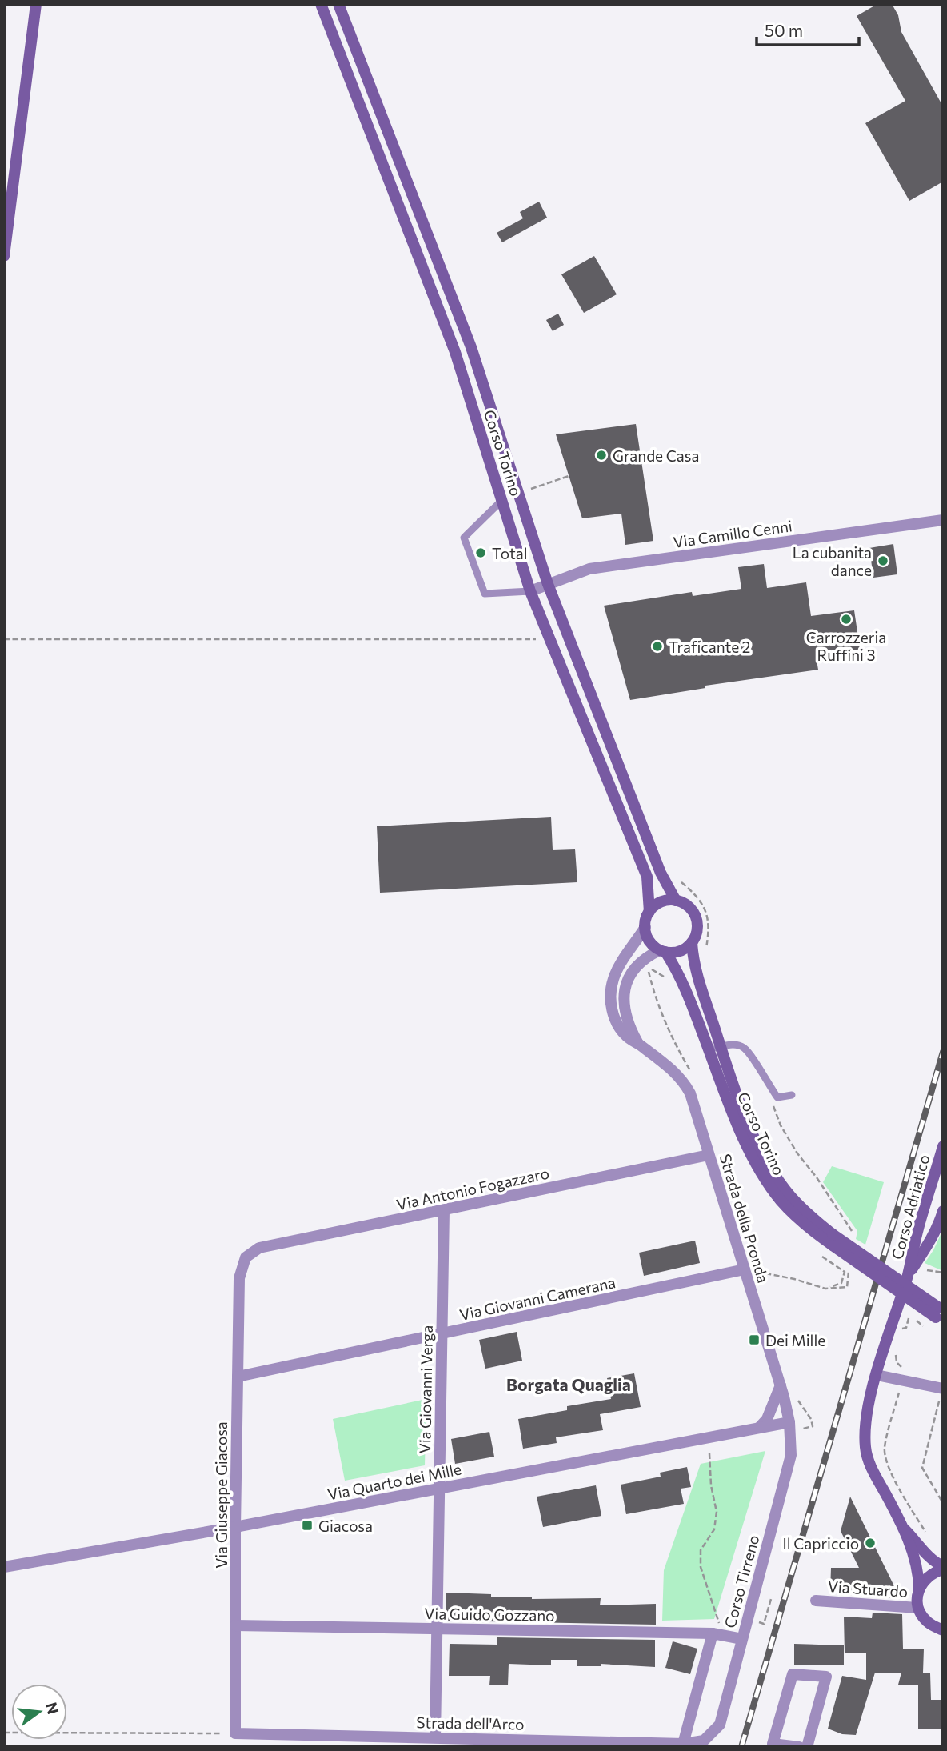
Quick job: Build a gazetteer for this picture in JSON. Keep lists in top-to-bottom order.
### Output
{
  "streets": {
    "street": [
      "Corso Torino",
      "Via Camillo Cenni",
      "Via Antonio Fogazzaro",
      "Corso Adriatico",
      "Strada della Pronda",
      "Via Giovanni Camerana",
      "Via Giovanni Verga",
      "Via Quarto dei Mille",
      "Via Giuseppe Giacosa",
      "Corso Tirreno",
      "Via Stuardo",
      "Via Guido Gozzano",
      "Strada dell'Arco"
    ]
  },
  "crossings": [
    ["Corso Torino", "Via Camillo Cenni"],
    ["Corso Torino", "Strada della Pronda"],
    ["Via Antonio Fogazzaro", "Strada della Pronda"],
    ["Via Antonio Fogazzaro", "Via Giovanni Verga"],
    ["Via Antonio Fogazzaro", "Via Giuseppe Giacosa"],
    ["Strada della Pronda", "Via Giovanni Camerana"],
    ["Strada della Pronda", "Via Quarto dei Mille"],
    ["Strada della Pronda", "Corso Tirreno"],
    ["Via Giovanni Camerana", "Via Giovanni Verga"],
    ["Via Giovanni Camerana", "Via Giuseppe Giacosa"],
    ["Via Giovanni Verga", "Via Quarto dei Mille"],
    ["Via Giovanni Verga", "Via Guido Gozzano"],
    ["Via Giovanni Verga", "Strada dell'Arco"],
    ["Via Quarto dei Mille", "Via Giuseppe Giacosa"],
    ["Via Quarto dei Mille", "Corso Tirreno"],
    ["Via Giuseppe Giacosa", "Via Guido Gozzano"],
    ["Via Giuseppe Giacosa", "Strada dell'Arco"],
    ["Corso Tirreno", "Via Guido Gozzano"],
    ["Corso Tirreno", "Strada dell'Arco"]
  ],
  "districts": ["Borgata Quaglia"],
  "places": {
    "other": [
      "Grande Casa",
      "Total",
      "La cubanita dance",
      "Carrozzeria Ruffini 3",
      "Traficante 2",
      "Il Capriccio"
    ],
    "transit": ["Dei Mille", "Giacosa"]
  },
  "scale_bar": "50 m",
  "north": "right"
}
